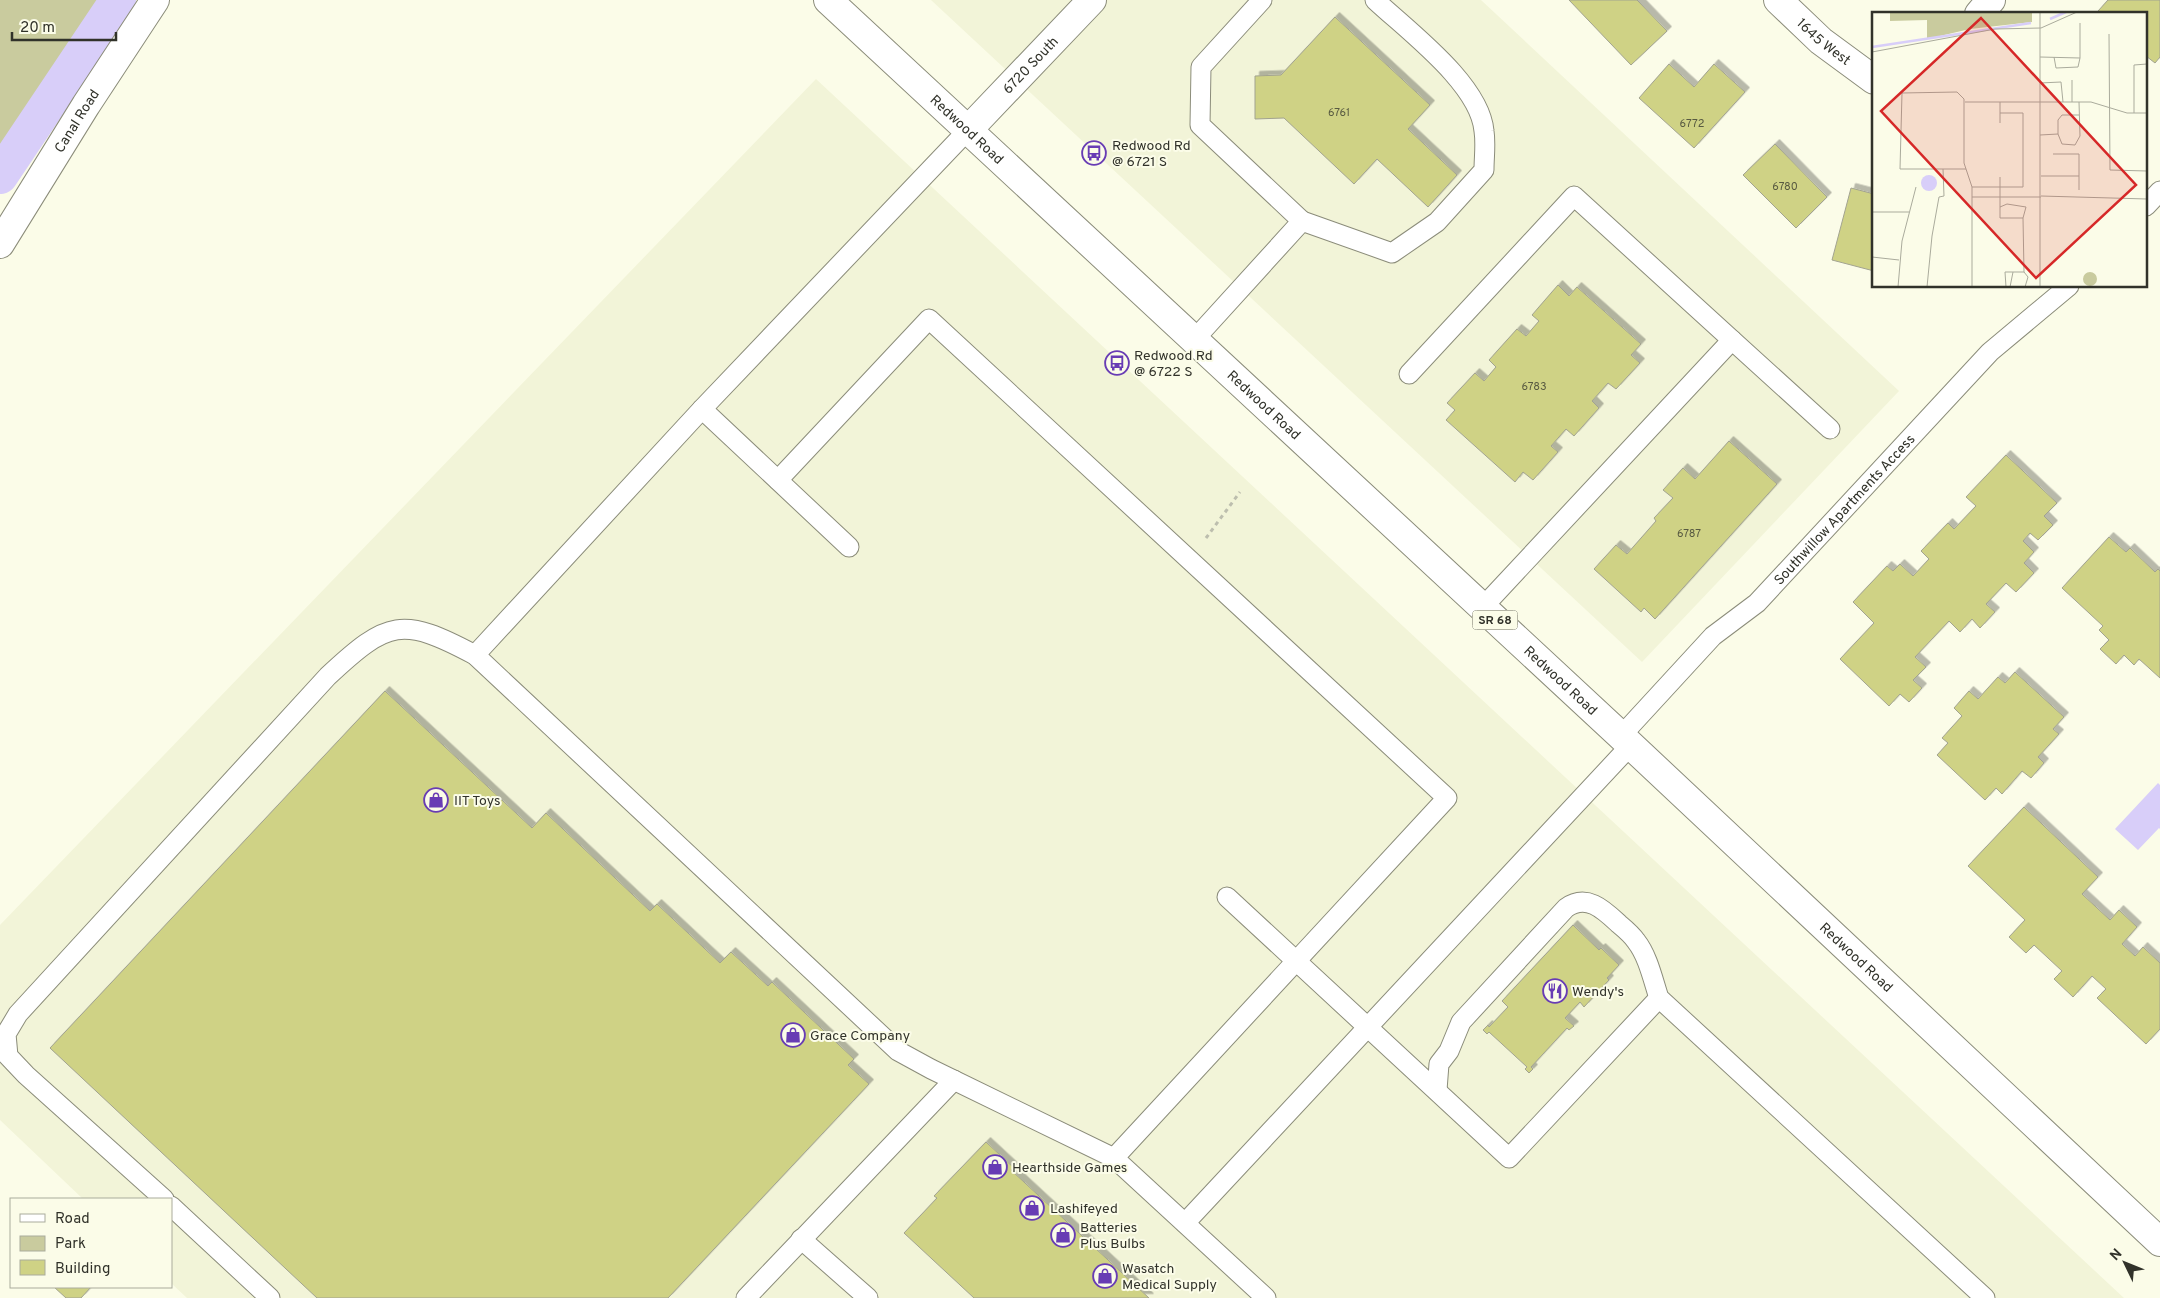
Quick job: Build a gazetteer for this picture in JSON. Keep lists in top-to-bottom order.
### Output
{
  "streets": {
    "main road": [
      "1645 West",
      "6720 South",
      "Canal Road",
      "Redwood Road",
      "SR 68"
    ],
    "lane": ["Southwillow Apartments Access"]
  },
  "crossings": [
    ["6720 South", "Redwood Road"],
    ["Redwood Road", "Southwillow Apartments Access"]
  ],
  "places": {
    "bus stop": ["Redwood Rd @ 6721 S", "Redwood Rd @ 6722 S"],
    "shop": [
      "IIT Toys",
      "Grace Company",
      "Hearthside Games",
      "Lashifeyed",
      "Batteries Plus Bulbs",
      "Wasatch Medical Supply"
    ],
    "restaurant": ["Wendy's"]
  },
  "house_numbers": [
    "6761",
    "6772",
    "6780",
    "6783",
    "6787"
  ],
  "legend": ["Road", "Park", "Building"],
  "scale_bar": "20 m",
  "north": "top left"
}
